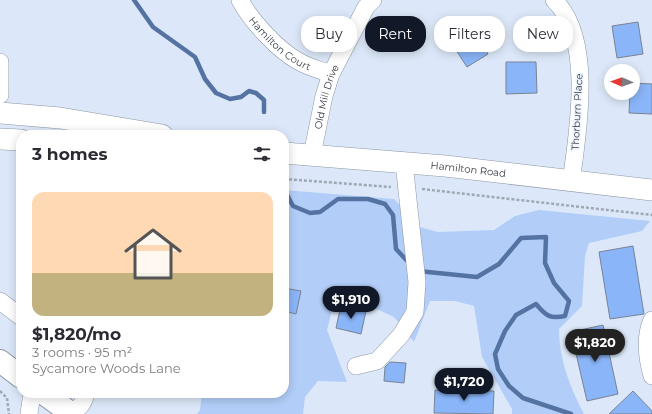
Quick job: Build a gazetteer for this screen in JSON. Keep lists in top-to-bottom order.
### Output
{
  "streets": {
    "main road": ["Hamilton Road"],
    "street": ["Hamilton Court", "Old Mill Drive", "Thorburn Place"]
  },
  "crossings": [
    ["Hamilton Court", "Old Mill Drive"],
    ["Old Mill Drive", "Hamilton Road"],
    ["Thorburn Place", "Hamilton Road"]
  ],
  "north": "left",
  "page": {
    "chip": [
      "Buy",
      "Rent",
      "Filters",
      "New"
    ],
    "heading": "3 homes",
    "list": [
      {
        "name": "$1,820/mo",
        "note": "3 rooms · 95 m² · Sycamore Woods Lane"
      }
    ],
    "price": ["$1,910", "$1,820", "$1,720"]
  }
}
